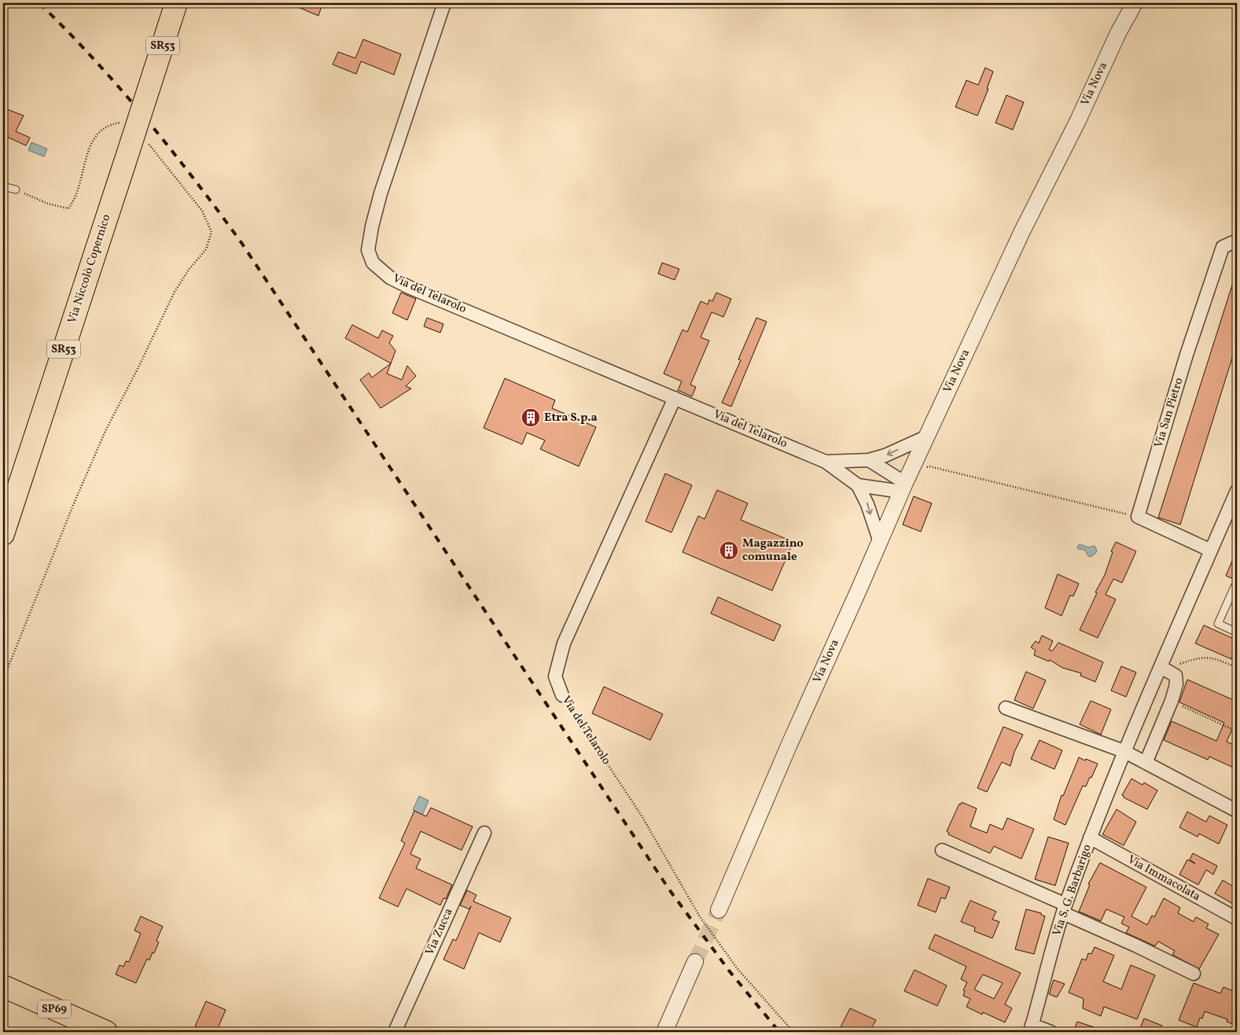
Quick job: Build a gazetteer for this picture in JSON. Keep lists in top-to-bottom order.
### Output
{
  "streets": {
    "highway": ["SR53", "Via Niccolò Copernico", "SP69"],
    "street": [
      "Via Nova",
      "Via del Telarolo",
      "Via San Pietro",
      "Via Immacolata",
      "Via S. G. Barbarigo",
      "Via Zucca"
    ]
  },
  "crossings": [
    ["Via Immacolata", "Via S. G. Barbarigo"]
  ],
  "places": {
    "building": ["Etra S.p.a", "Magazzino comunale"]
  }
}
